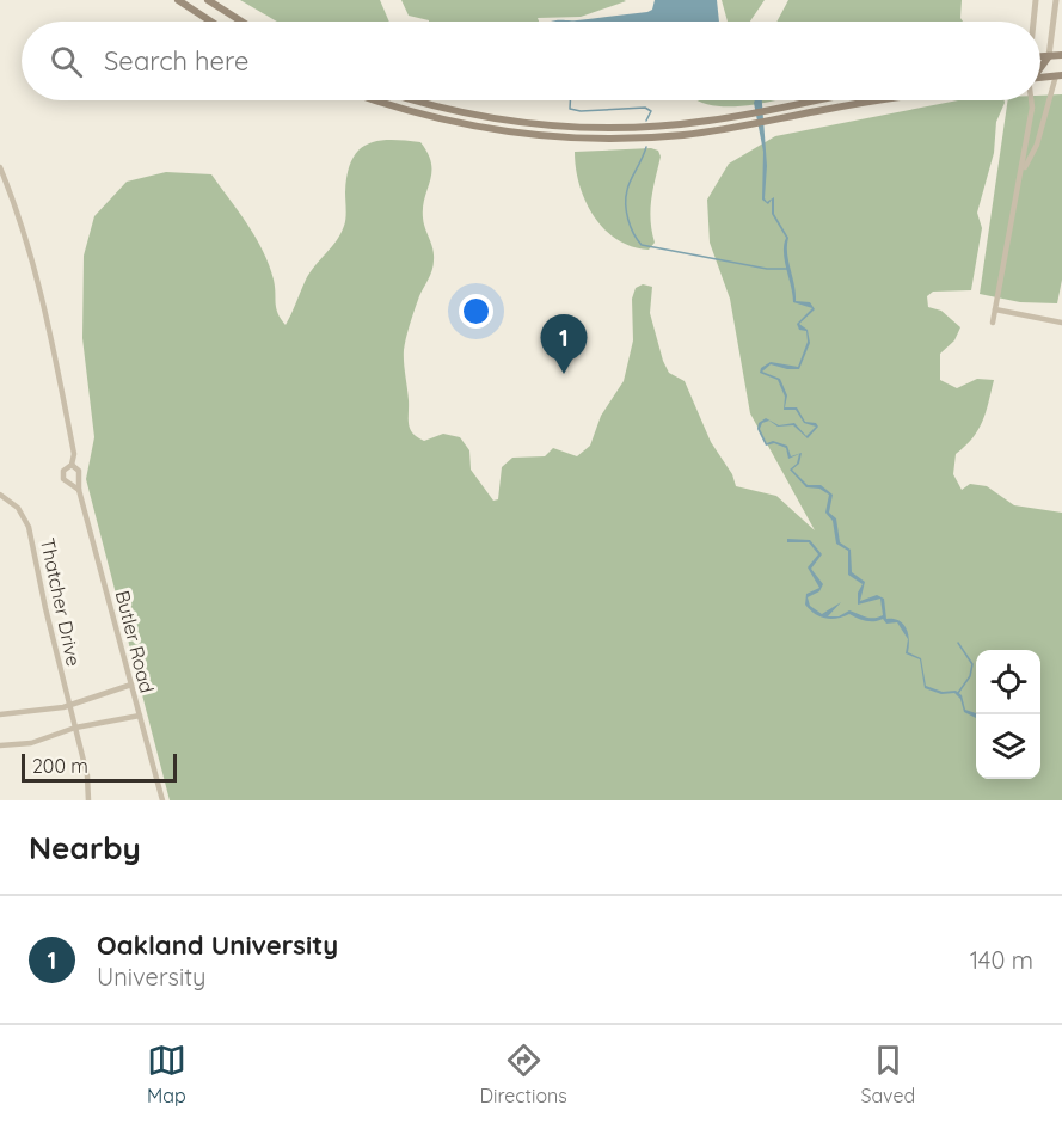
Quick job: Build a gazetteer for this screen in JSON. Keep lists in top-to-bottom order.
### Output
{
  "streets": {
    "street": ["Thatcher Drive", "Butler Road"]
  },
  "scale_bar": "200 m",
  "page": {
    "search": "Search here",
    "pins": "1",
    "scale": "200 m",
    "heading": "Nearby",
    "list": [
      {
        "mark": "1",
        "name": "Oakland University",
        "note": "University",
        "value": "140 m"
      }
    ],
    "nav": ["Map", "Directions", "Saved"]
  }
}
